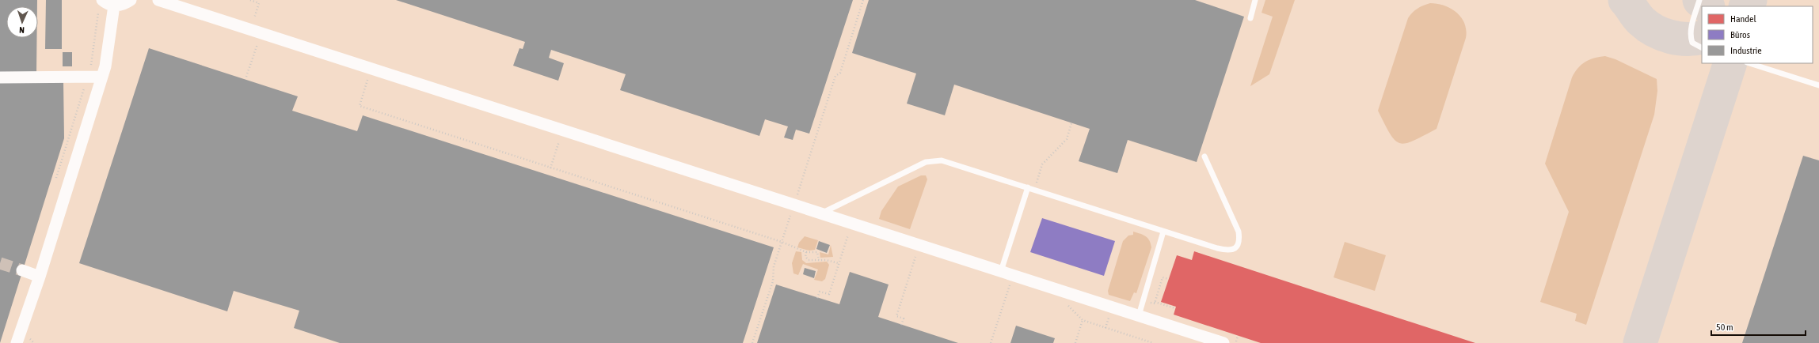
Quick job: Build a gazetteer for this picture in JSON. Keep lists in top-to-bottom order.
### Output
{
  "legend": ["Handel", "Büros", "Industrie"],
  "scale_bar": "50 m",
  "north": "bottom"
}
